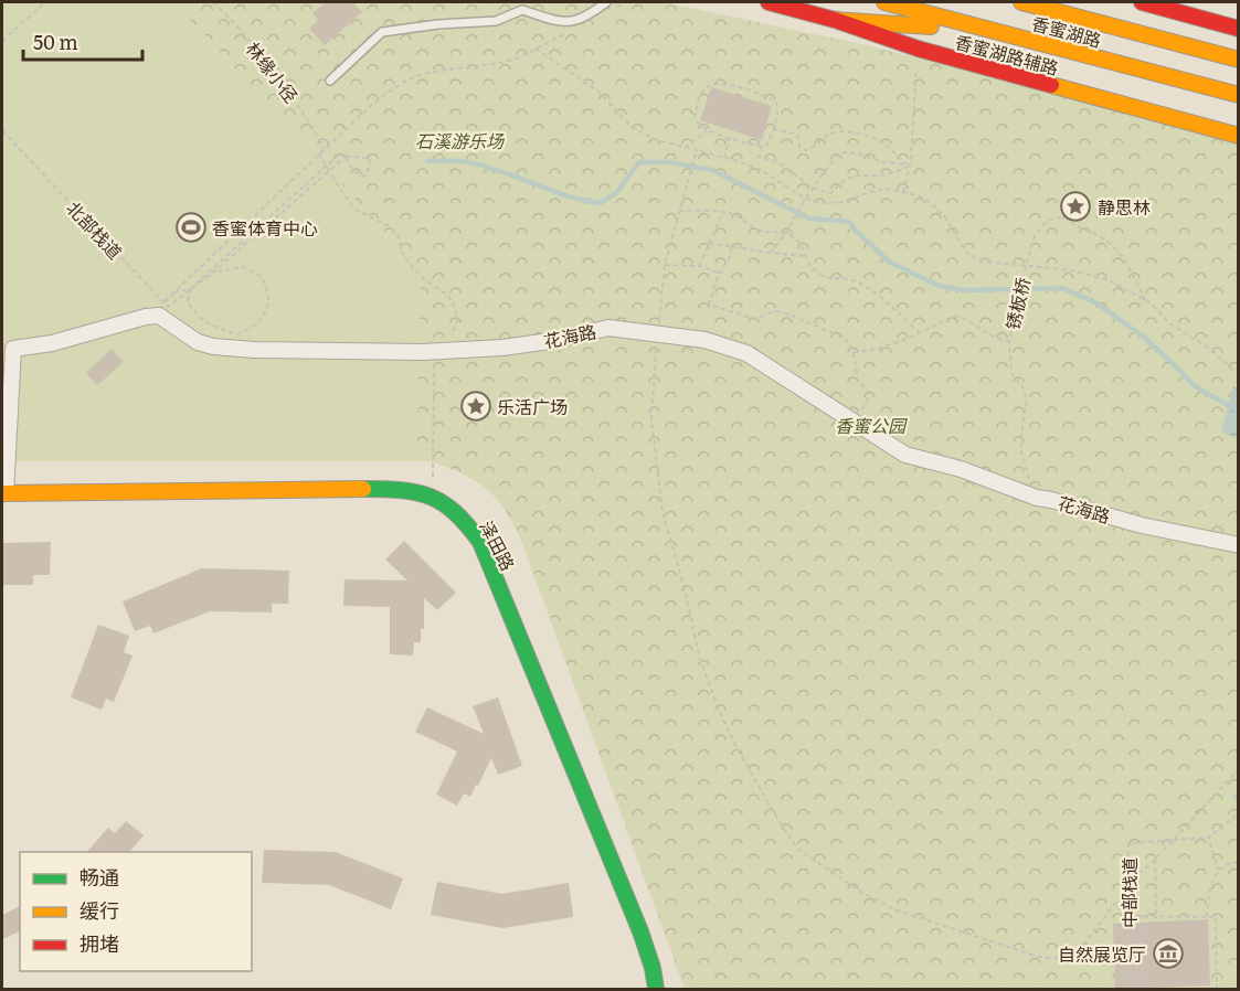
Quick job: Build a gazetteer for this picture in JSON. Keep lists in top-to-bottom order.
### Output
{
  "streets": {
    "main road": ["香蜜湖路", "香蜜湖路辅路", "泽田路"],
    "street": ["花海路"],
    "path": [
      "林缘小径",
      "北部栈道",
      "锈板桥",
      "中部栈道"
    ]
  },
  "crossings": [
    ["锈板桥", "花海路"]
  ],
  "parks": ["石溪游乐场", "香蜜公园"],
  "places": {
    "place": ["静思林", "乐活广场"],
    "sports": ["香蜜体育中心"],
    "museum": ["自然展览厅"]
  },
  "legend": ["畅通", "缓行", "拥堵"],
  "scale_bar": "50 m"
}
